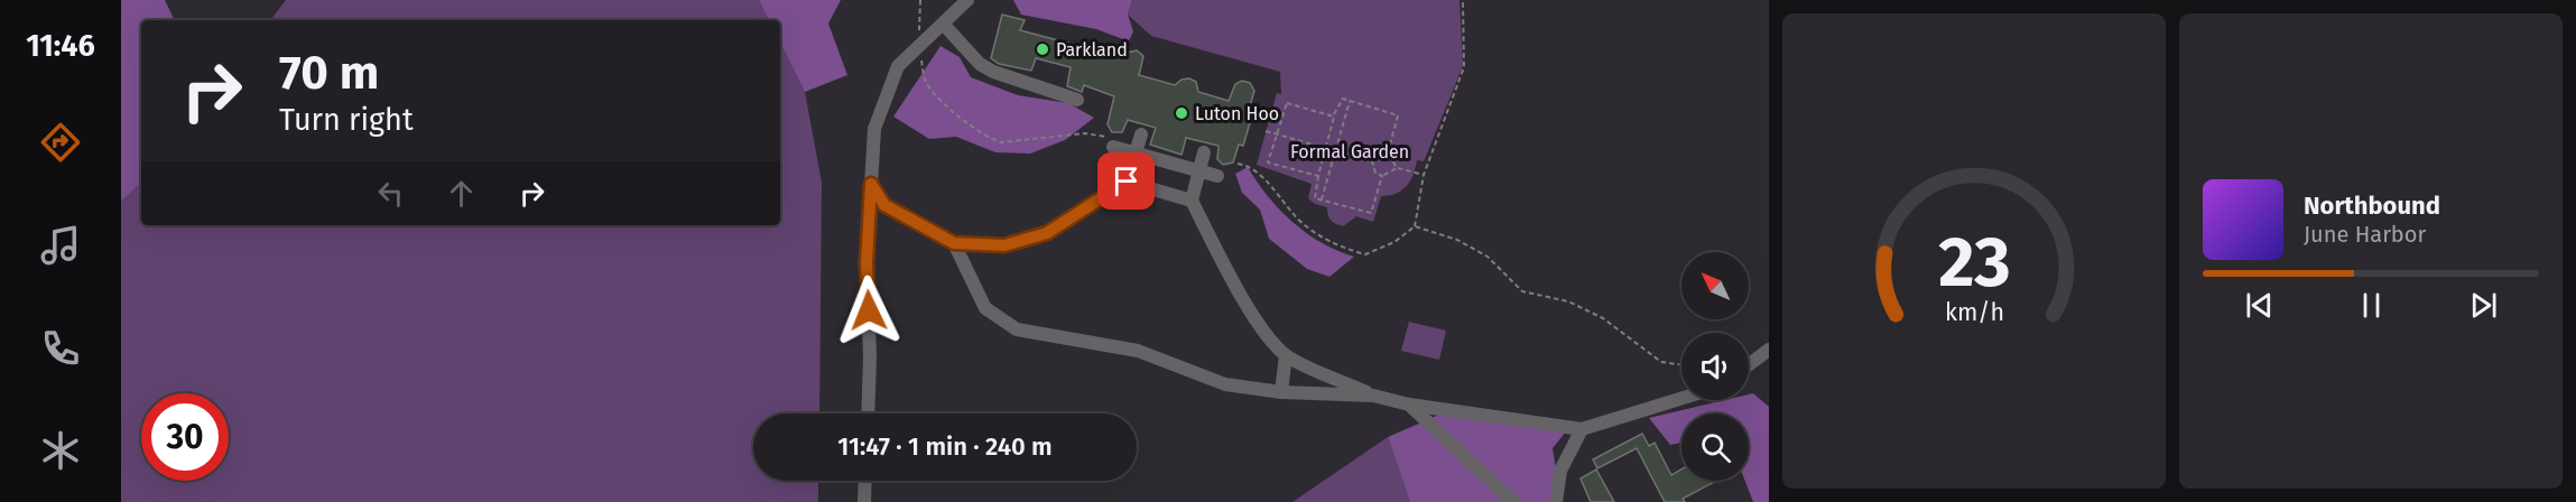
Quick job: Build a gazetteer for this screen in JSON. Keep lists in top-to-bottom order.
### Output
{
  "parks": ["Formal Garden"],
  "places": ["Parkland", "Luton Hoo"],
  "north": "top left",
  "page": {
    "tabs": "11:46",
    "turn": ["70 m", "Turn right"],
    "song": ["Northbound", "June Harbor"],
    "limit": "30",
    "trip": "11:47 · 1 min · 240 m",
    "gauge": ["23", "km/h"]
  }
}
